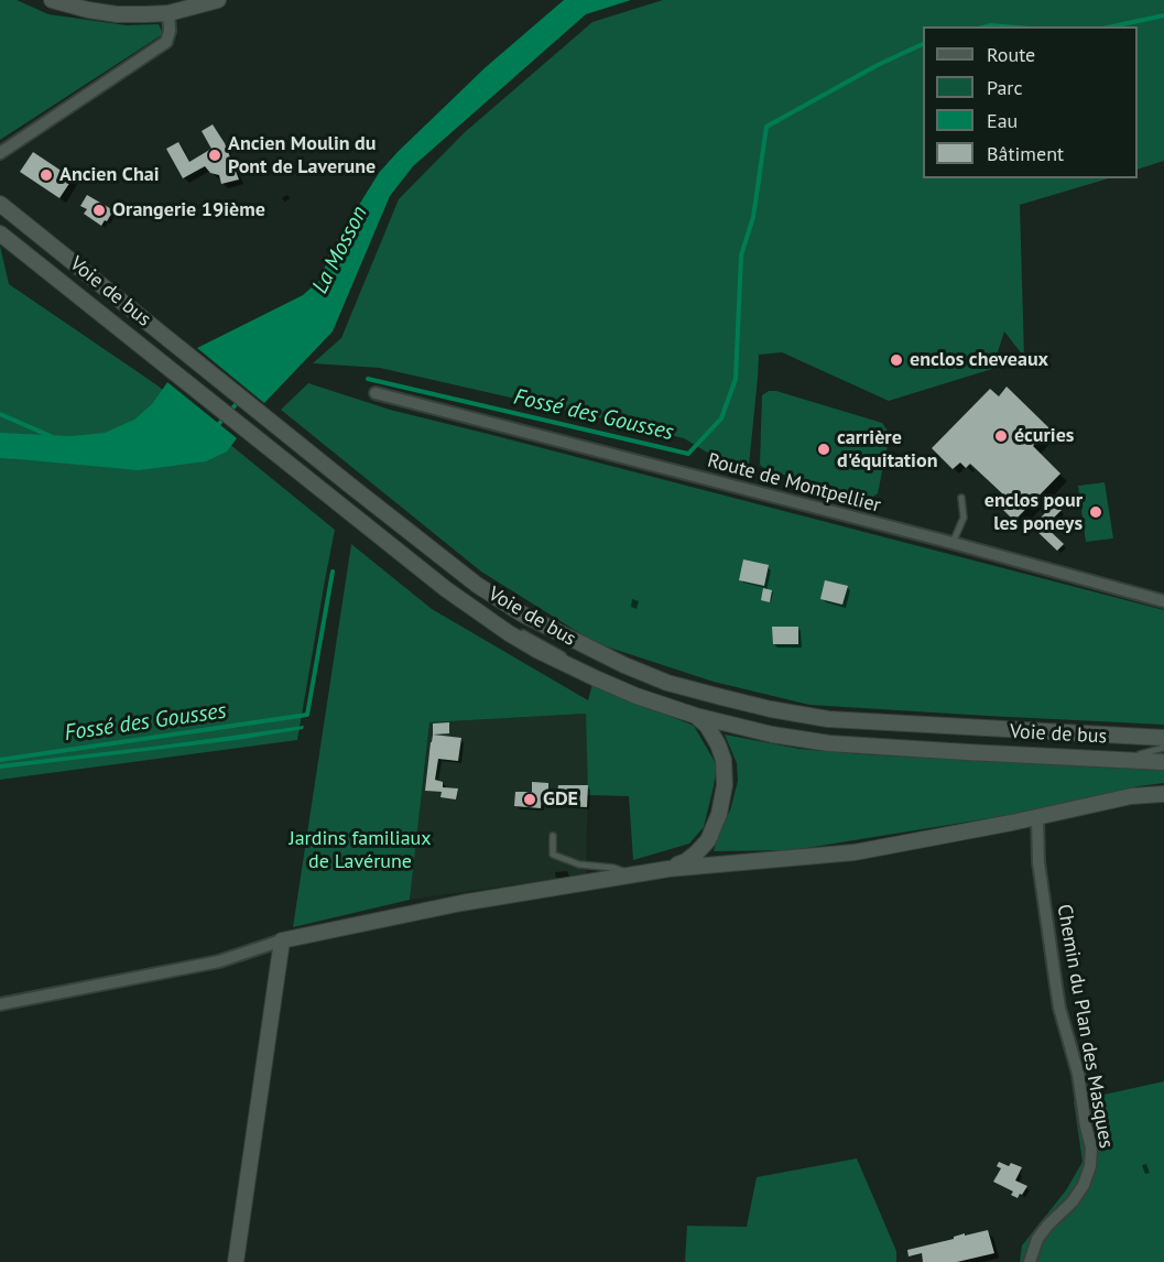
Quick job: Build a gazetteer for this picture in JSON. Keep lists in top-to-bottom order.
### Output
{
  "streets": {
    "street": ["Route de Montpellier", "Chemin du Plan des Masques"],
    "lane": ["Voie de bus"]
  },
  "water": ["La Mosson", "Fossé des Gousses"],
  "parks": ["Jardins familiaux de Lavérune"],
  "places": [
    "Ancien Moulin du Pont de Laverune",
    "Ancien Chai",
    "Orangerie 19ième",
    "enclos cheveaux",
    "écuries",
    "carrière d'équitation",
    "enclos pour les poneys",
    "GDE"
  ],
  "legend": [
    "Route",
    "Parc",
    "Eau",
    "Bâtiment"
  ]
}
